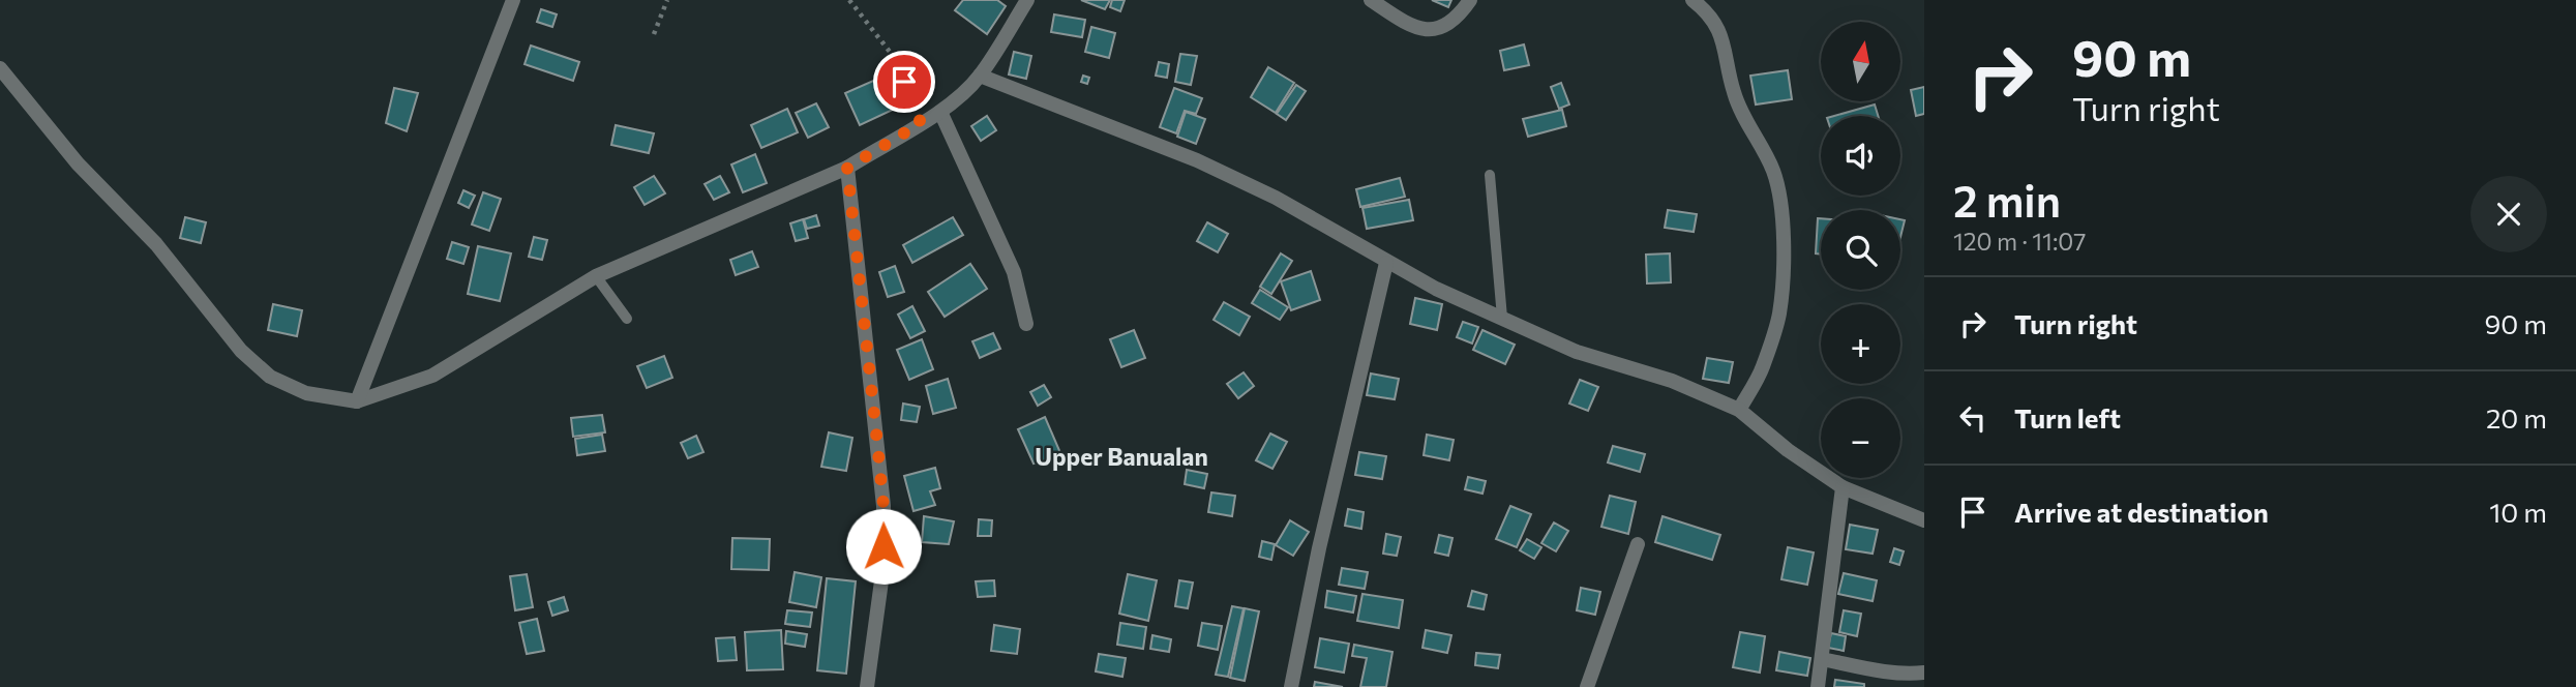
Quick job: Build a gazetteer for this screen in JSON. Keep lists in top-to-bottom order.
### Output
{
  "districts": ["Upper Banualan"],
  "north": "top",
  "page": {
    "turn": ["90 m", "Turn right"],
    "map_buttons": ["+", "−"],
    "heading": ["2 min", "120 m · 11:07"],
    "list": [
      {
        "name": "Turn right",
        "value": "90 m"
      },
      {
        "name": "Turn left",
        "value": "20 m"
      },
      {
        "name": "Arrive at destination",
        "value": "10 m"
      }
    ]
  }
}
